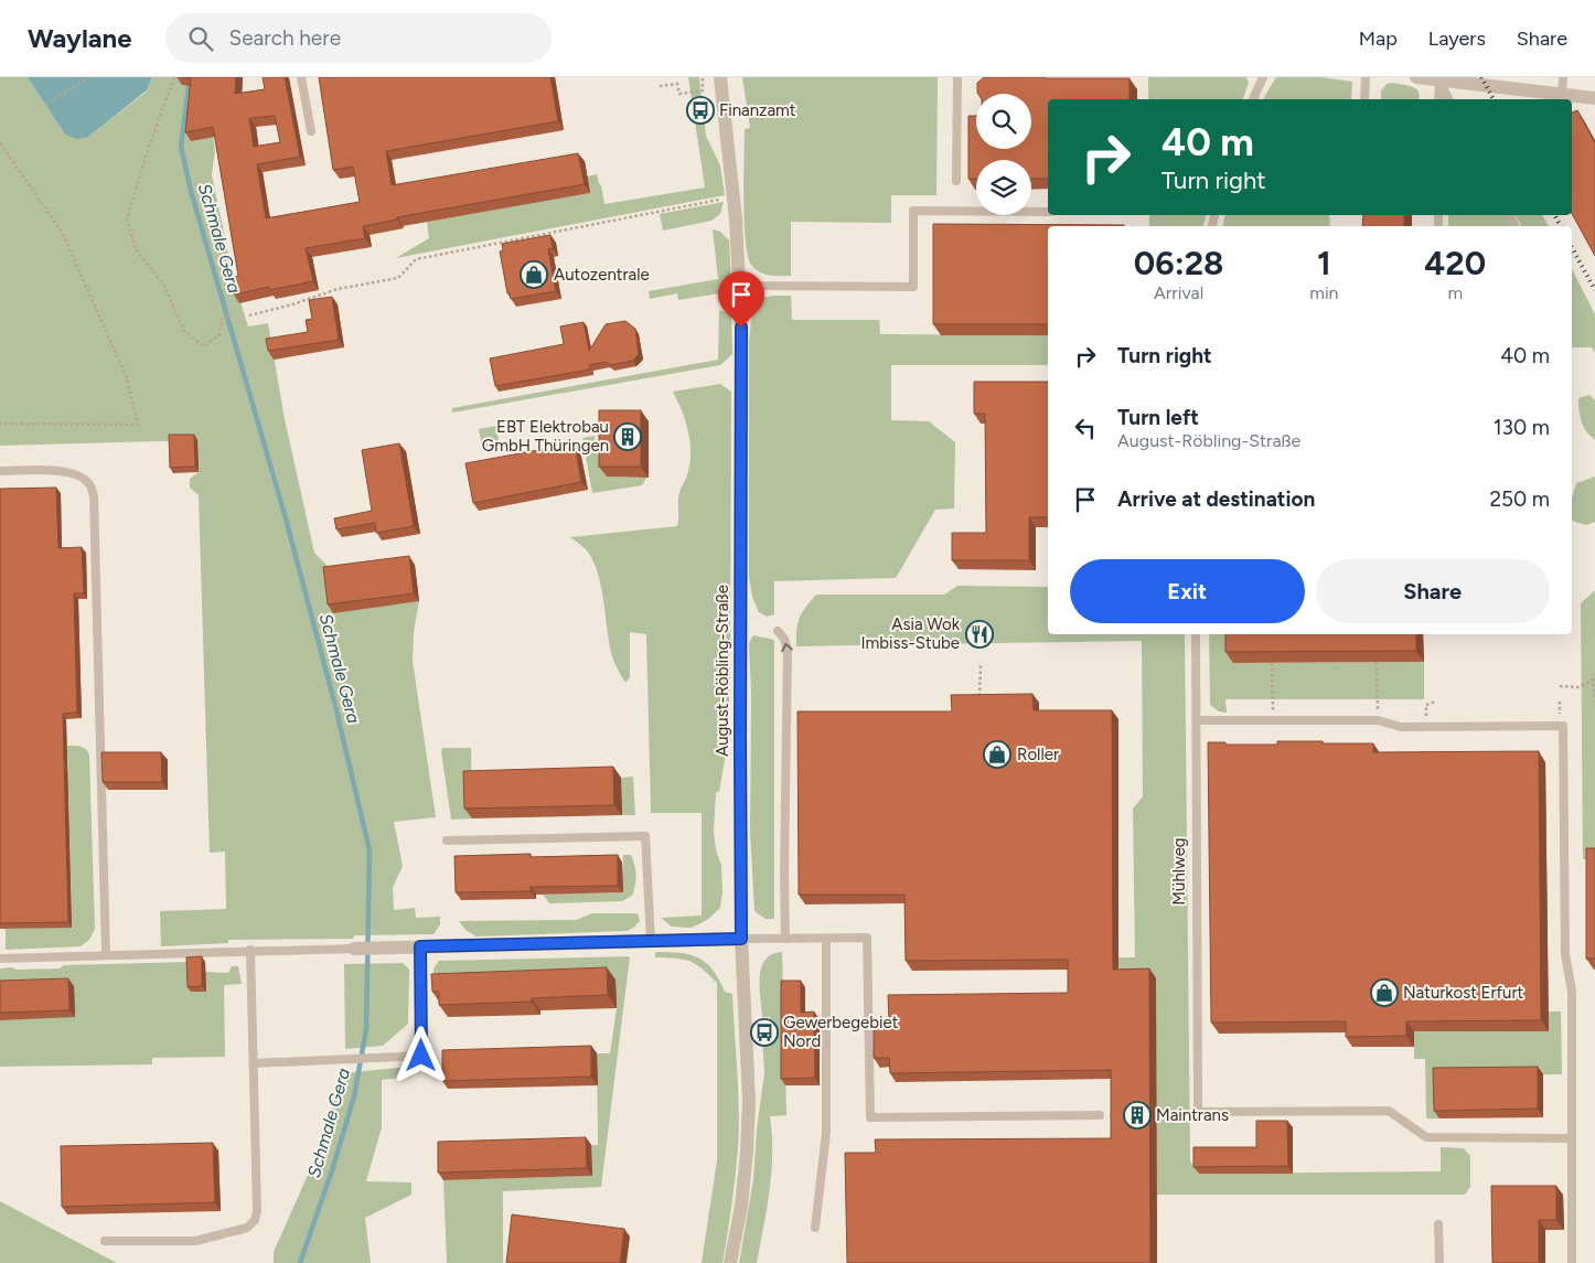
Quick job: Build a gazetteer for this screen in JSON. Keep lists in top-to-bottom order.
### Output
{
  "streets": {
    "street": ["August-Röbling-Straße"],
    "lane": ["Mühlweg"]
  },
  "water": ["Schmale Gera"],
  "places": {
    "bus stop": ["Finanzamt", "Gewerbegebiet Nord"],
    "shop": ["Autozentrale", "Roller", "Naturkost Erfurt"],
    "building": ["EBT Elektrobau GmbH Thüringen", "Maintrans"],
    "restaurant": ["Asia Wok Imbiss-Stube"]
  },
  "page": {
    "header": "Waylane",
    "search": "Search here",
    "nav": ["Map", "Layers", "Share"],
    "turn": ["40 m", "Turn right"],
    "eta": [
      "06:28",
      "Arrival",
      "1",
      "min",
      "420",
      "m"
    ],
    "list": [
      {
        "name": "Turn right",
        "value": "40 m"
      },
      {
        "name": "Turn left",
        "note": "August-Röbling-Straße",
        "value": "130 m"
      },
      {
        "name": "Arrive at destination",
        "value": "250 m"
      }
    ],
    "buttons": ["Exit", "Share"]
  }
}
